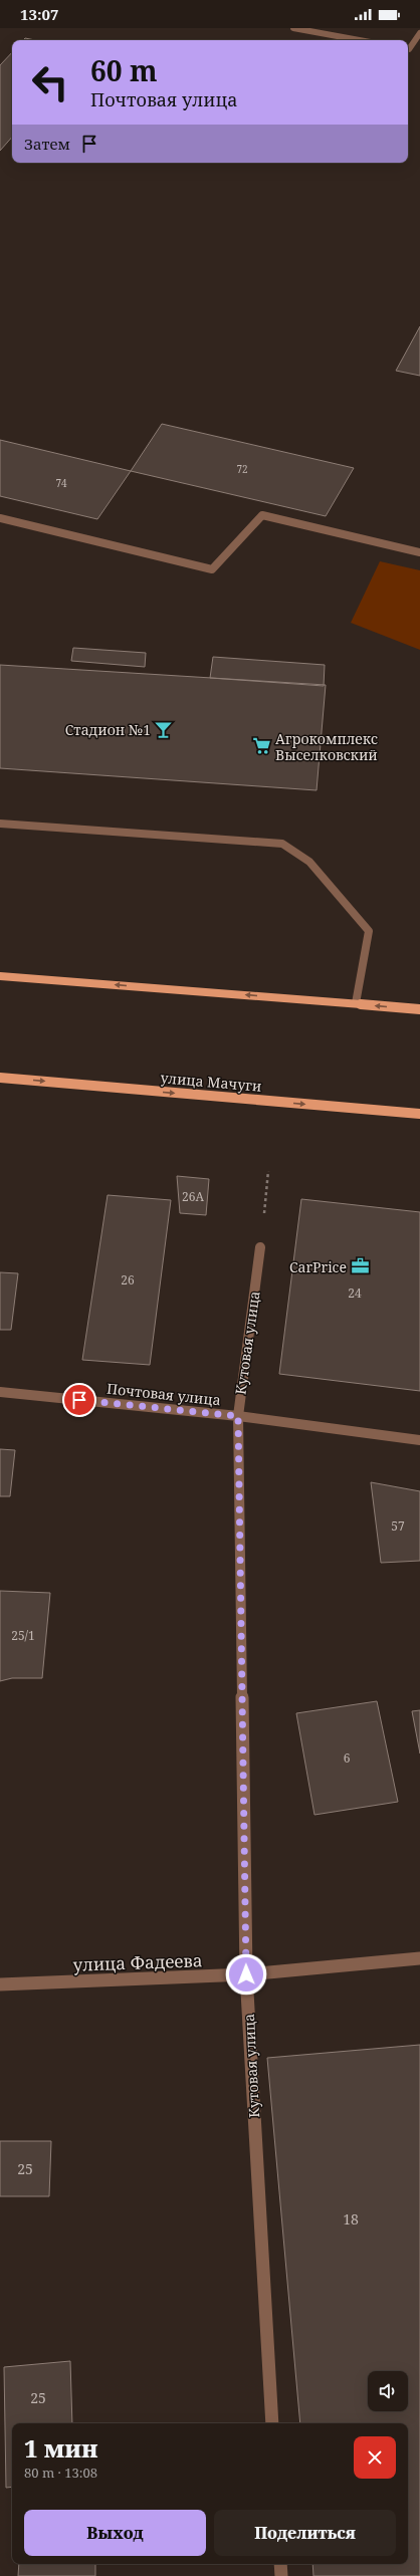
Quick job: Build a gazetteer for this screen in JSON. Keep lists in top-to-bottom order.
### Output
{
  "streets": {
    "main road": ["улица Мачуги"],
    "street": ["Кутовая улица", "Почтовая улица", "улица Фадеева"]
  },
  "crossings": [
    ["Кутовая улица", "Почтовая улица"],
    ["Кутовая улица", "улица Фадеева"]
  ],
  "one_way": ["улица Мачуги"],
  "places": {
    "bar": ["Стадион №1"],
    "supermarket": ["Агрокомплекс Выселковский"],
    "office": ["CarPrice"]
  },
  "house_numbers": [
    "72",
    "74",
    "26А",
    "26",
    "24",
    "57",
    "25/1",
    "6",
    "25",
    "18",
    "25"
  ],
  "page": {
    "status": "13:07",
    "turn": ["60 m", "Почтовая улица"],
    "then": "Затем",
    "heading": ["1 мин", "80 m · 13:08"],
    "buttons": ["Выход", "Поделиться"]
  }
}
